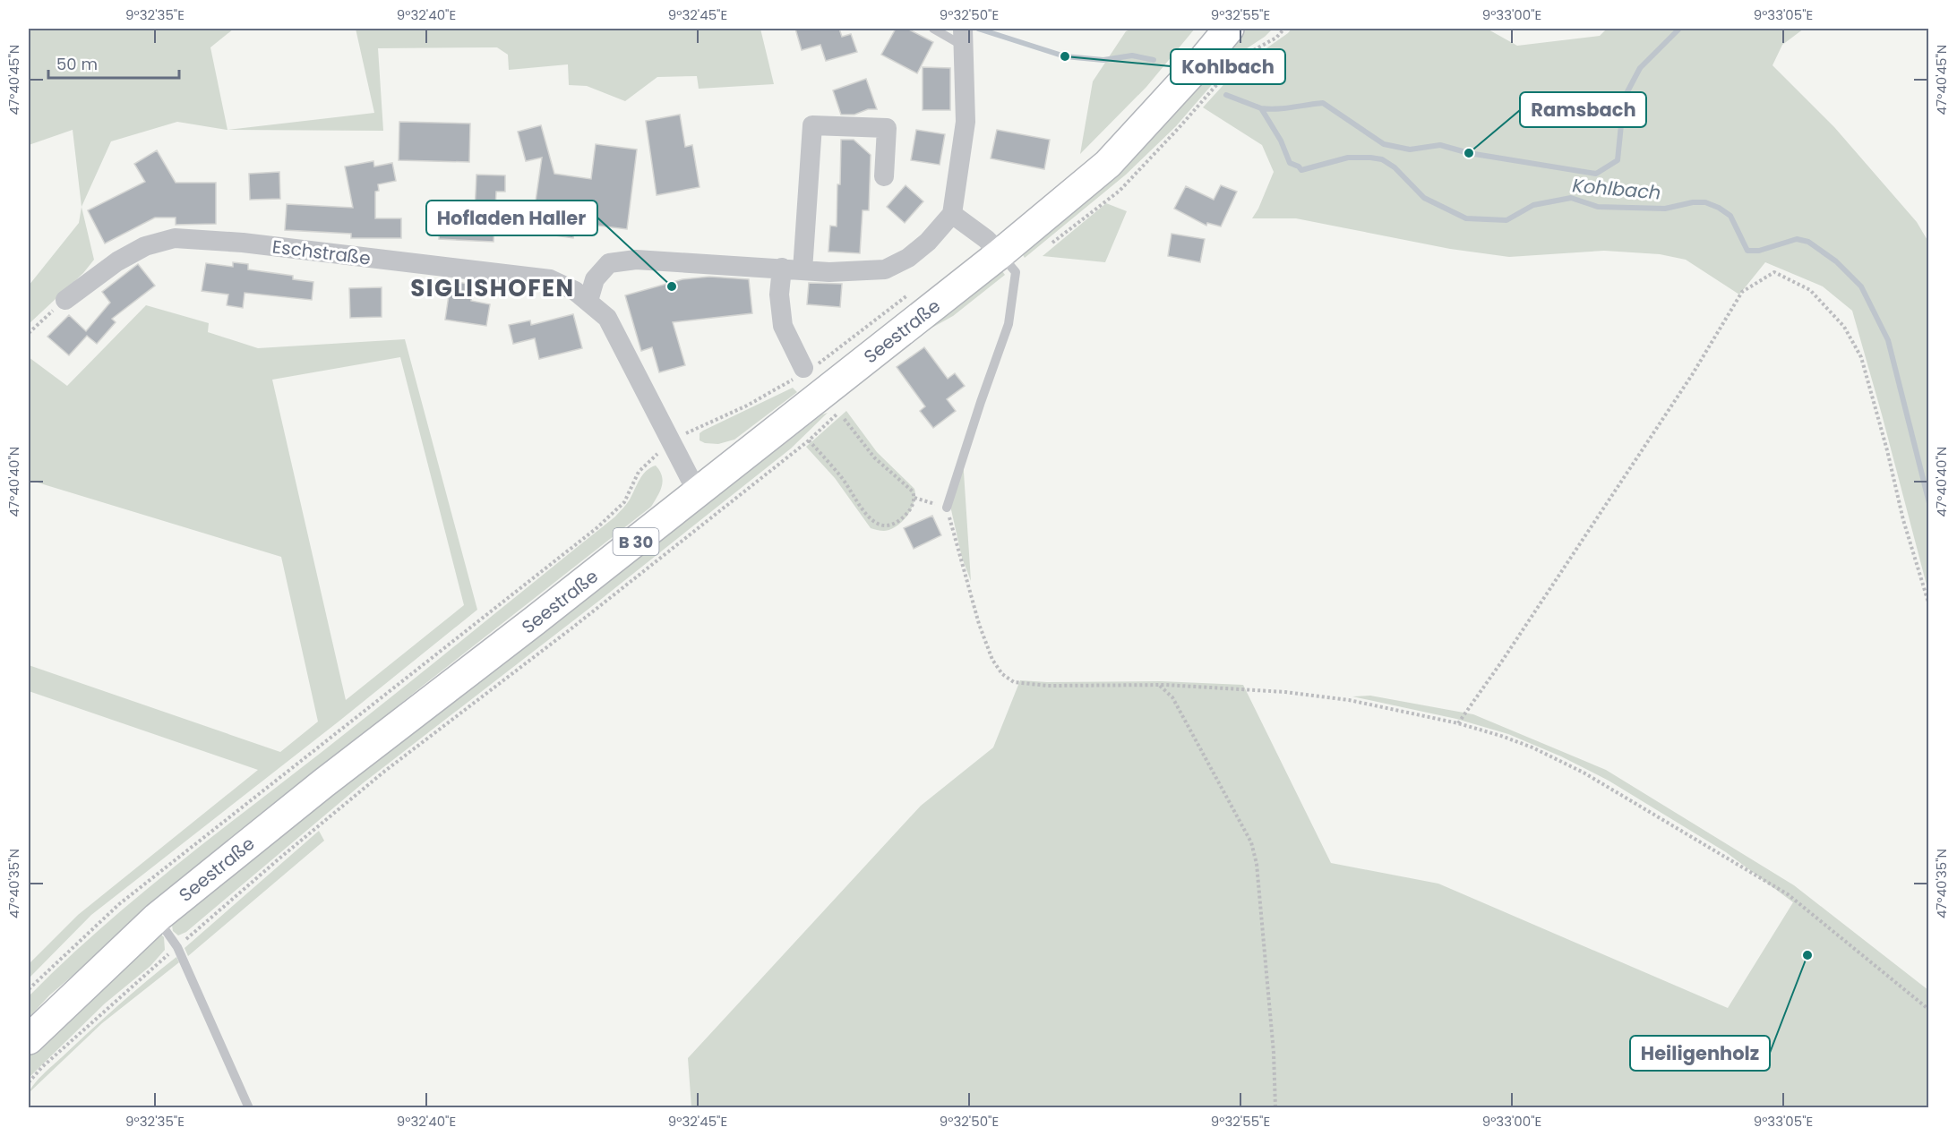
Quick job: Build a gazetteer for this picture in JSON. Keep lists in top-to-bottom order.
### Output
{
  "streets": {
    "main road": ["Seestraße", "B 30"],
    "street": ["Eschstraße"]
  },
  "crossings": [
    ["Eschstraße", "Seestraße"]
  ],
  "districts": ["SIGLISHOFEN"],
  "water": ["Kohlbach"],
  "places": [
    "Kohlbach",
    "Ramsbach",
    "Hofladen Haller",
    "Heiligenholz"
  ],
  "scale_bar": "50 m",
  "coordinates": [
    "9°32'35\"E",
    "9°32'40\"E",
    "9°32'45\"E",
    "9°32'50\"E",
    "9°32'55\"E",
    "9°33'00\"E",
    "9°33'05\"E",
    "47°40'45\"N",
    "47°40'40\"N",
    "47°40'35\"N"
  ]
}
